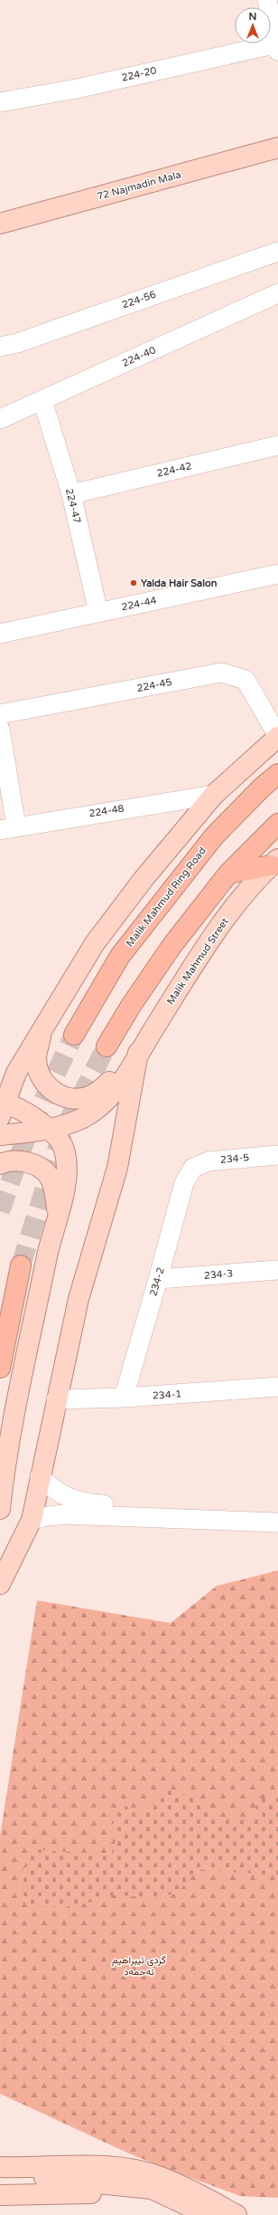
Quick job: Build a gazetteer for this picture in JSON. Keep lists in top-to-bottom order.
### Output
{
  "streets": {
    "highway": ["Malik Mahmud Ring Road"],
    "main road": ["72 Najmadin Mala", "Malik Mahmud Street"],
    "street": [
      "224-20",
      "224-56",
      "224-40",
      "224-42",
      "224-47",
      "224-44",
      "224-45",
      "224-48",
      "234-5",
      "234-3",
      "234-2",
      "234-1"
    ]
  },
  "crossings": [
    ["224-40", "224-47"],
    ["224-42", "224-47"],
    ["224-47", "224-44"],
    ["234-5", "234-2"],
    ["234-3", "234-2"],
    ["234-2", "234-1"]
  ],
  "parks": ["گردی ئیبراھیم ئەحمەد"],
  "places": ["Yalda Hair Salon"],
  "north": "top"
}
